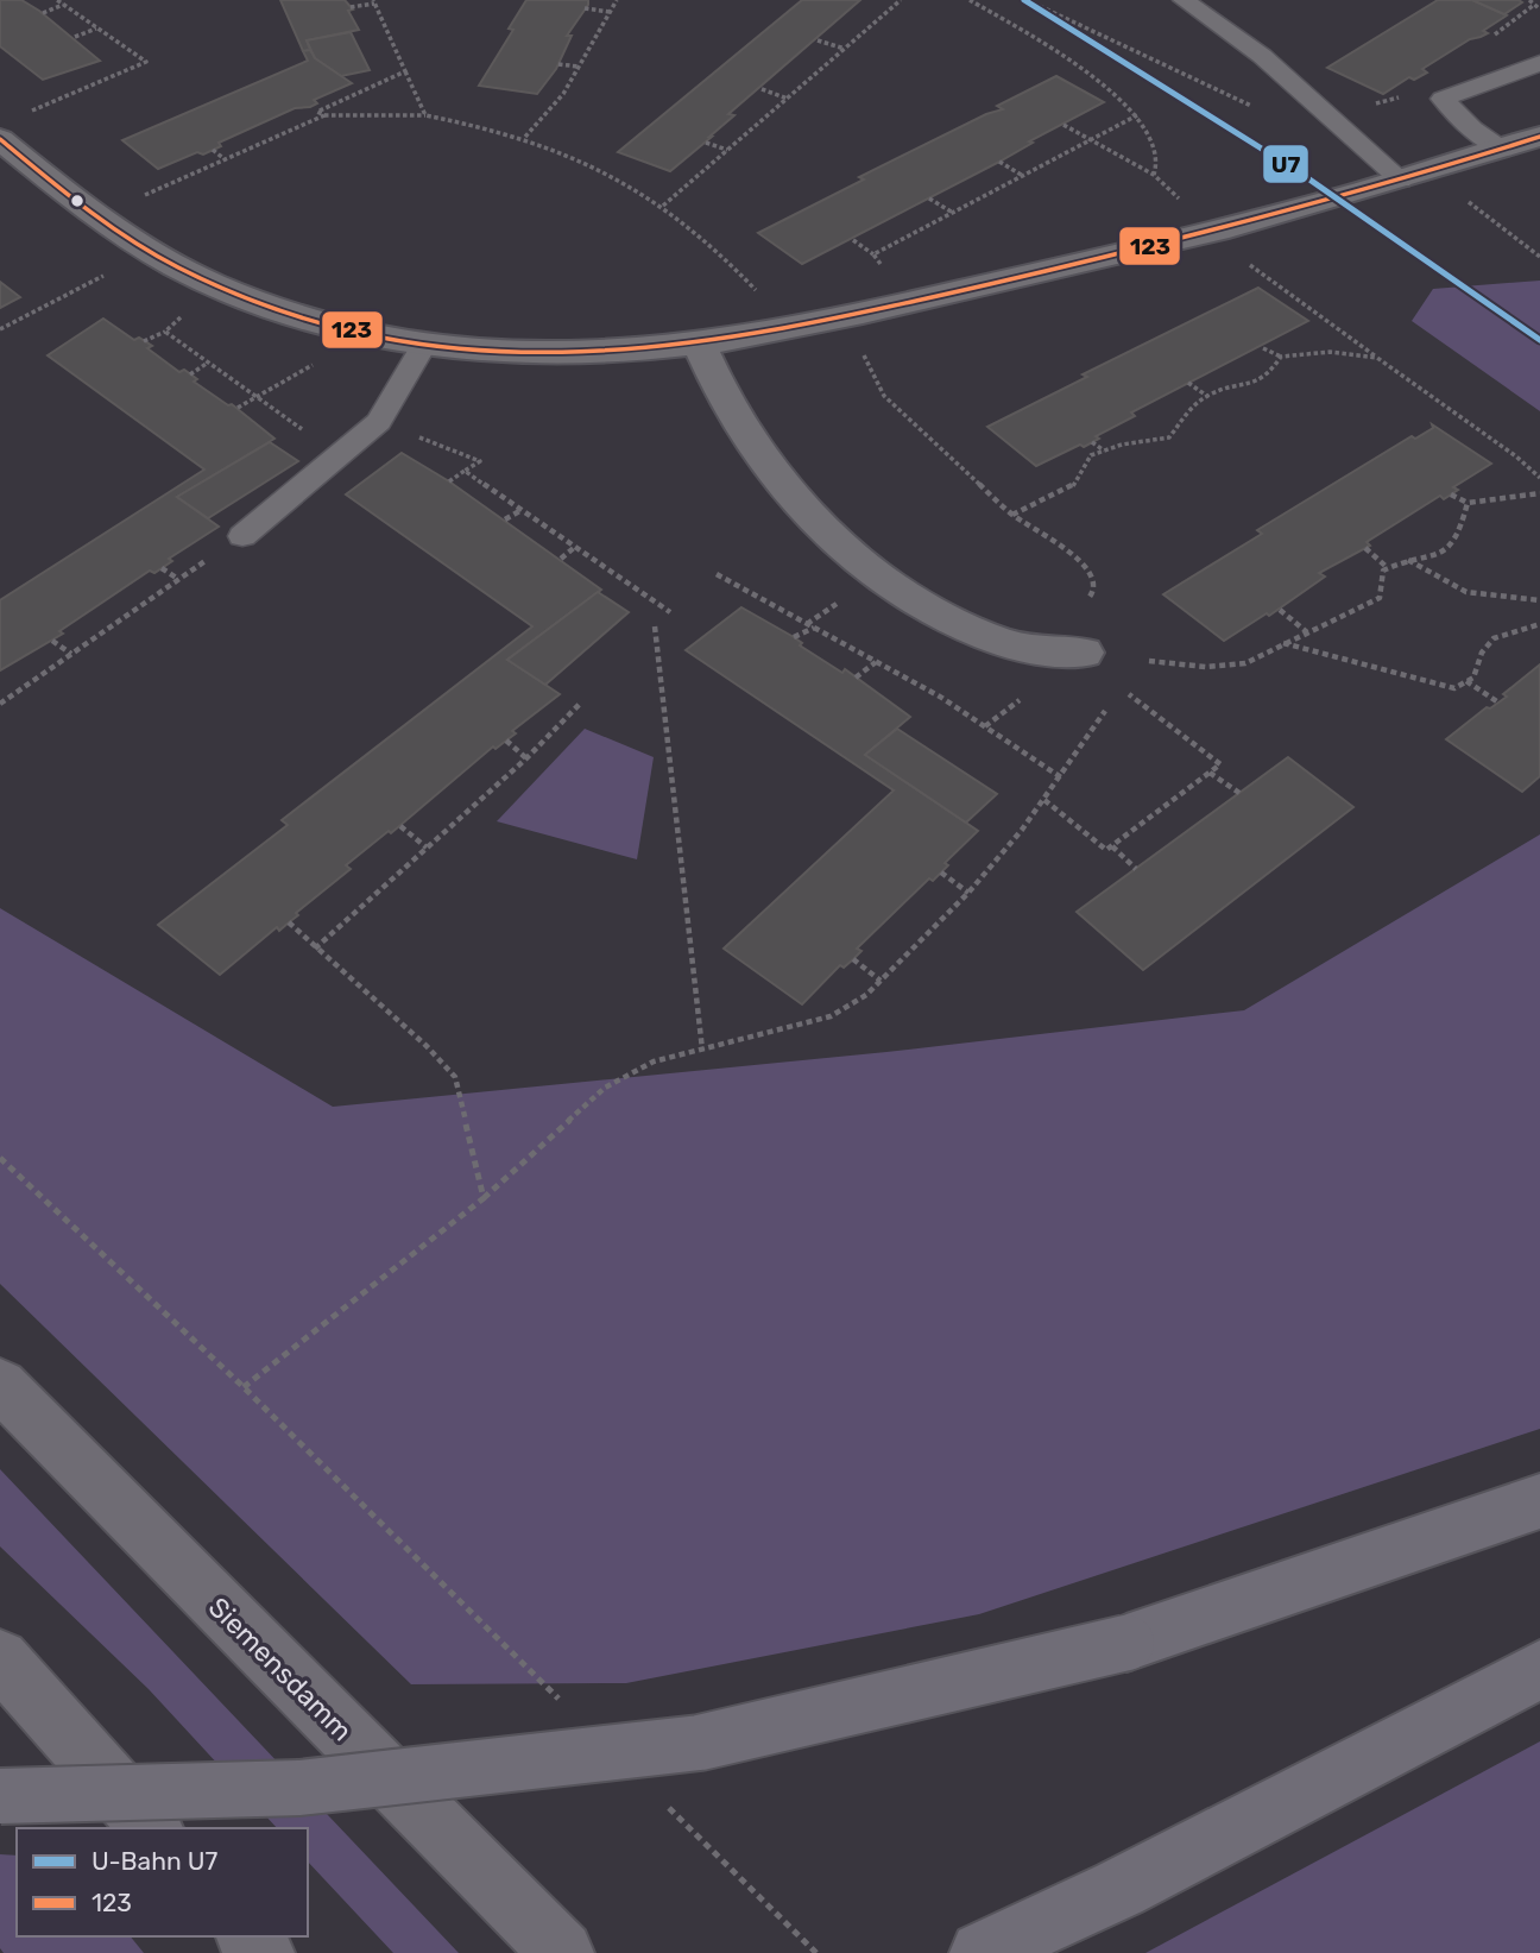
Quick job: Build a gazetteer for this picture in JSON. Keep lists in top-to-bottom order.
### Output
{
  "streets": {
    "main road": ["Siemensdamm"]
  },
  "lines": ["metro line U7", "transit line 123"],
  "legend": ["U-Bahn U7", "123"]
}
